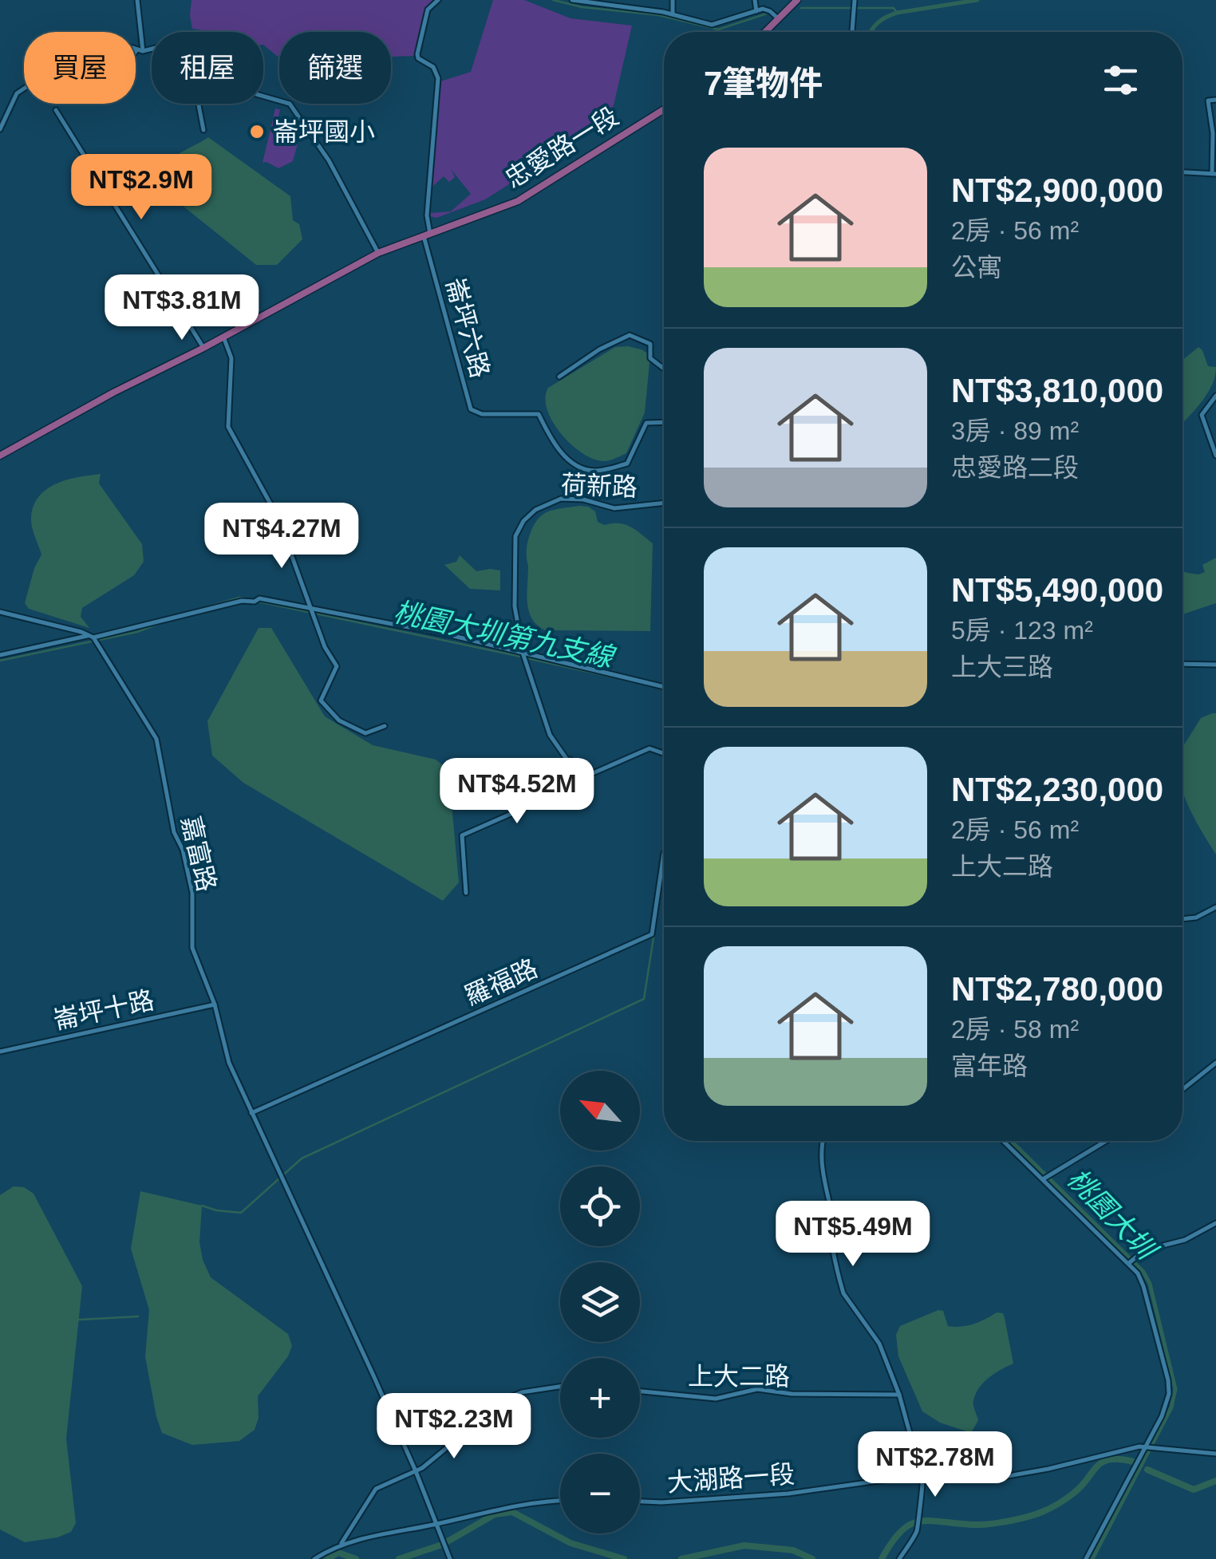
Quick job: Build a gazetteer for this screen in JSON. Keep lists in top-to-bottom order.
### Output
{
  "streets": {
    "main road": ["忠愛路一段"],
    "street": [
      "崙坪六路",
      "荷新路",
      "嘉富路",
      "羅福路",
      "崙坪十路",
      "上大二路",
      "大湖路一段"
    ]
  },
  "crossings": [
    ["忠愛路一段", "崙坪六路"],
    ["嘉富路", "羅福路"],
    ["嘉富路", "崙坪十路"]
  ],
  "water": ["桃園大圳第九支線", "桃園大圳"],
  "places": ["崙坪國小"],
  "north": "top left",
  "page": {
    "chip": ["買屋", "租屋", "篩選"],
    "heading": "7筆物件",
    "list": [
      {
        "name": "NT$2,900,000",
        "note": "2房 · 56 m² · 公寓"
      },
      {
        "name": "NT$3,810,000",
        "note": "3房 · 89 m² · 忠愛路二段"
      },
      {
        "name": "NT$5,490,000",
        "note": "5房 · 123 m² · 上大三路"
      },
      {
        "name": "NT$2,230,000",
        "note": "2房 · 56 m² · 上大二路"
      },
      {
        "name": "NT$2,780,000",
        "note": "2房 · 58 m² · 富年路"
      }
    ],
    "price": [
      "NT$2.9M",
      "NT$3.81M",
      "NT$4.27M",
      "NT$4.52M",
      "NT$5.49M",
      "NT$2.23M",
      "NT$2.78M"
    ],
    "map_buttons": ["+", "−"]
  }
}
